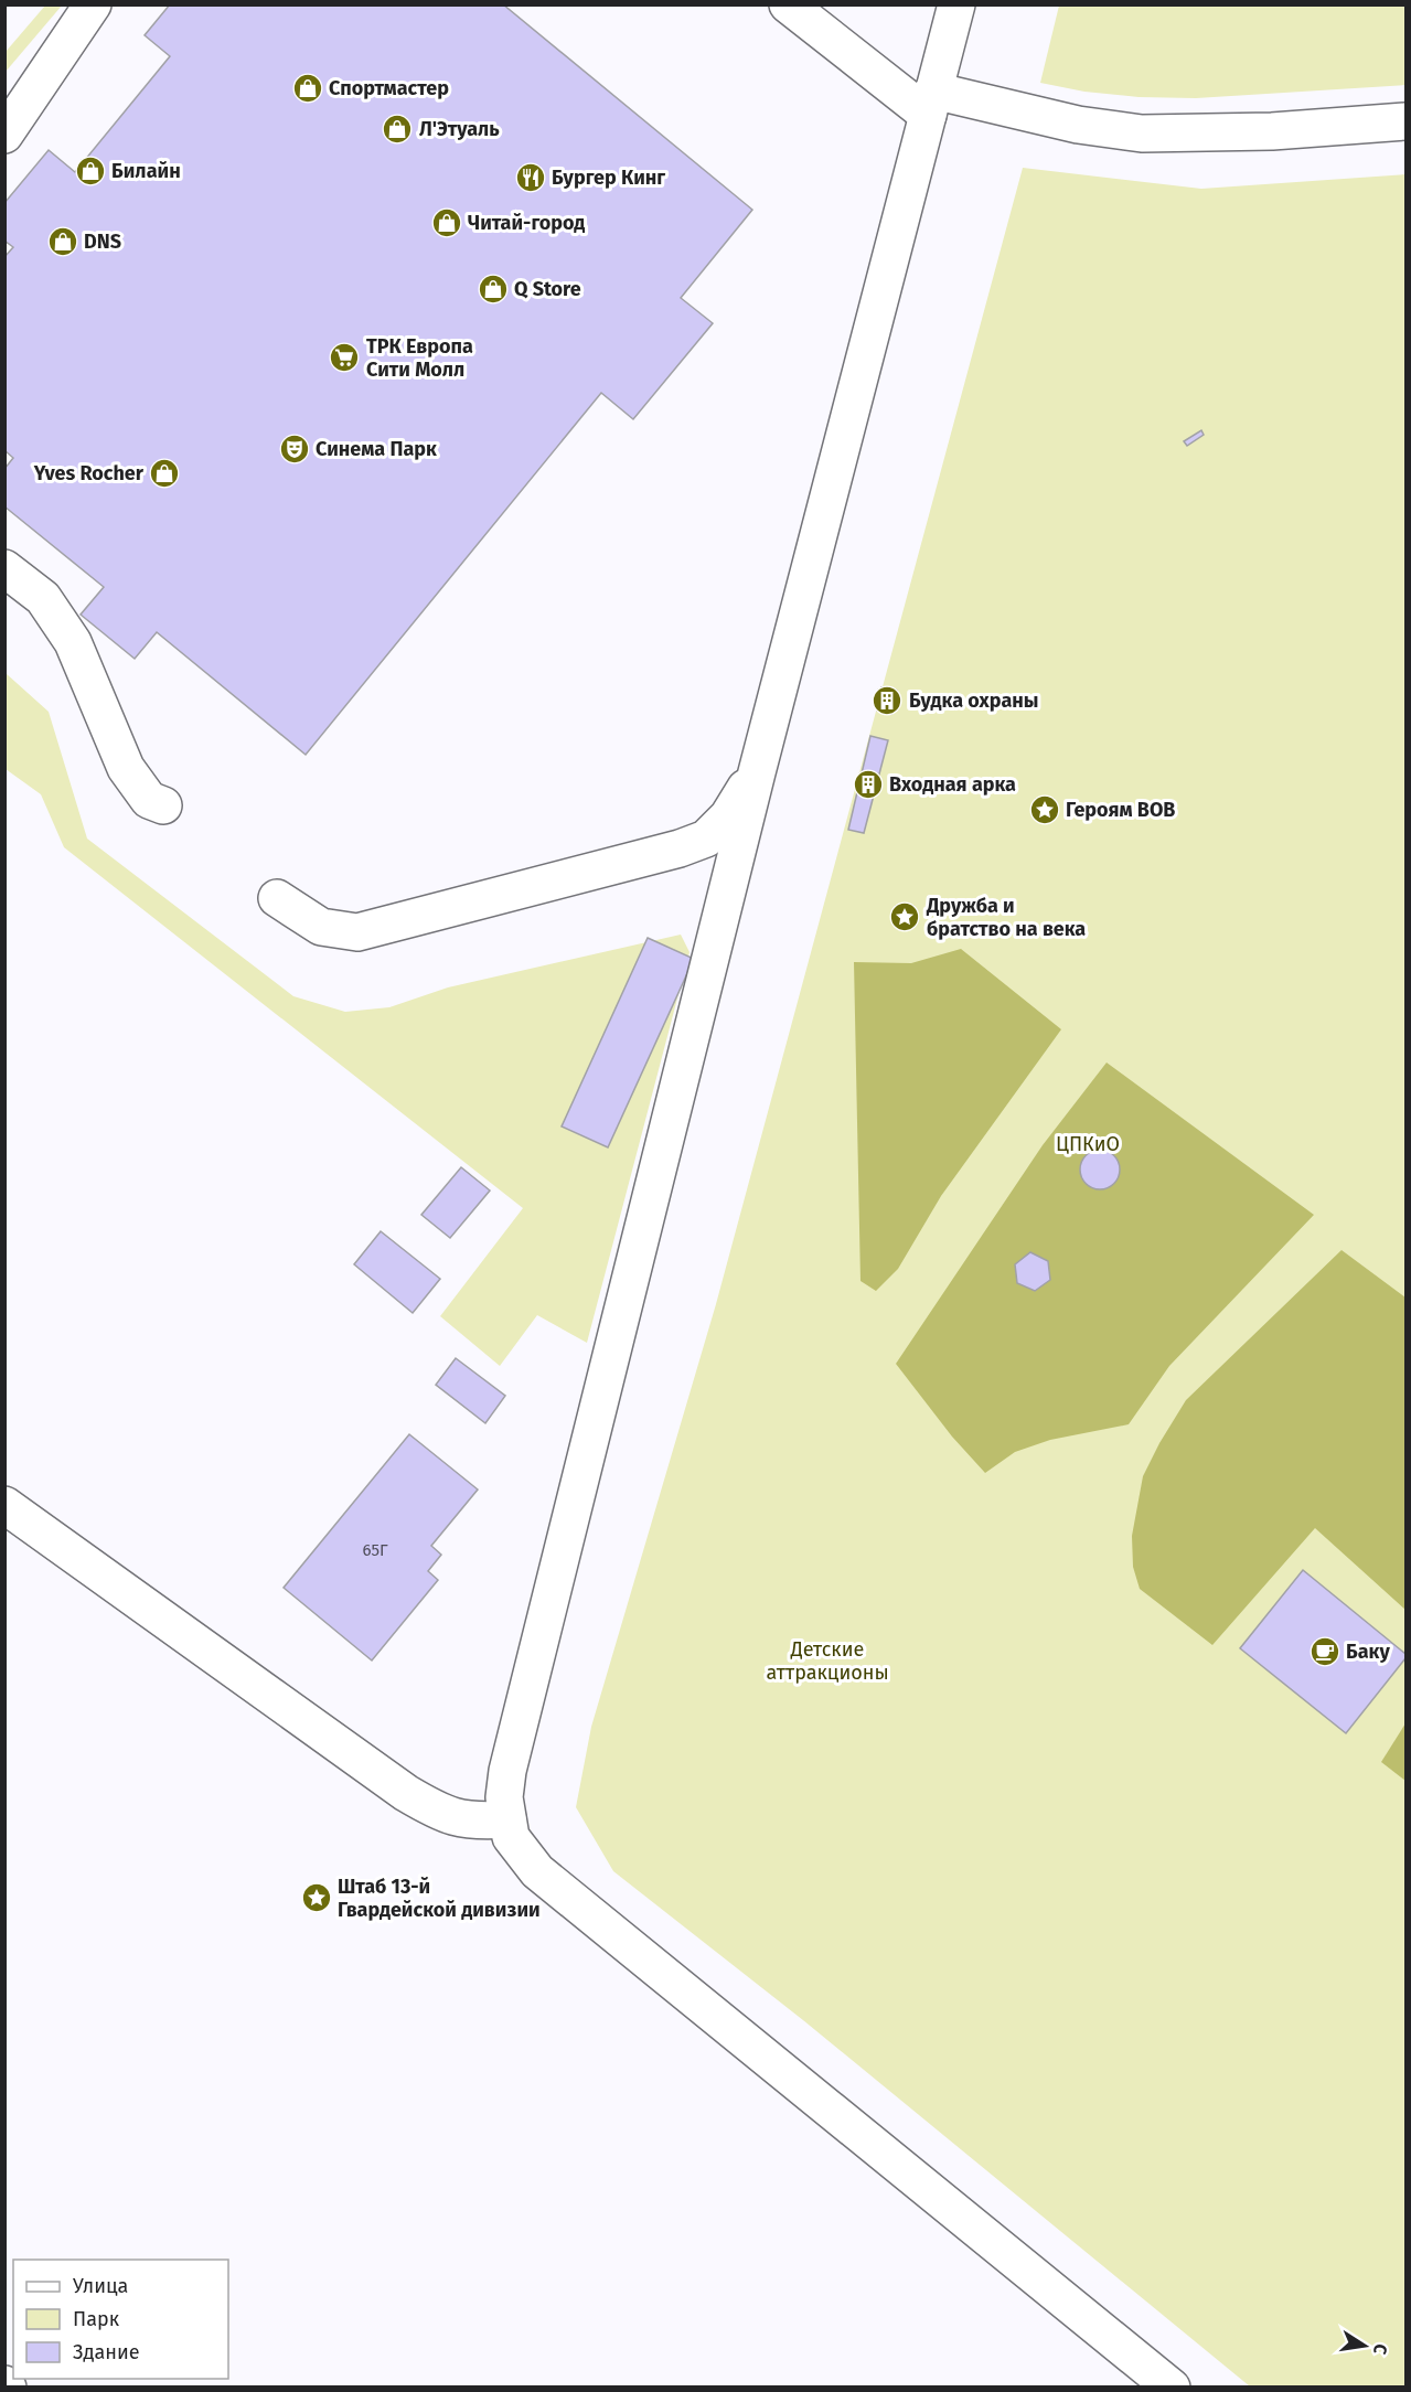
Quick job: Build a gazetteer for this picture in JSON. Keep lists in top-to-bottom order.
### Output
{
  "parks": ["ЦПКиО", "Детские аттракционы"],
  "places": {
    "shop": [
      "Спортмастер",
      "Л'Этуаль",
      "Билайн",
      "Читай-город",
      "DNS",
      "Q Store",
      "Yves Rocher"
    ],
    "restaurant": ["Бургер Кинг"],
    "supermarket": ["ТРК Европа Сити Молл"],
    "theatre": ["Синема Парк"],
    "building": ["Будка охраны", "Входная арка"],
    "place": ["Героям ВОВ", "Дружба и братство на века", "Штаб 13-й Гвардейской дивизии"],
    "cafe": ["Баку"]
  },
  "house_numbers": ["65Г"],
  "legend": ["Улица", "Парк", "Здание"],
  "north": "right"
}
